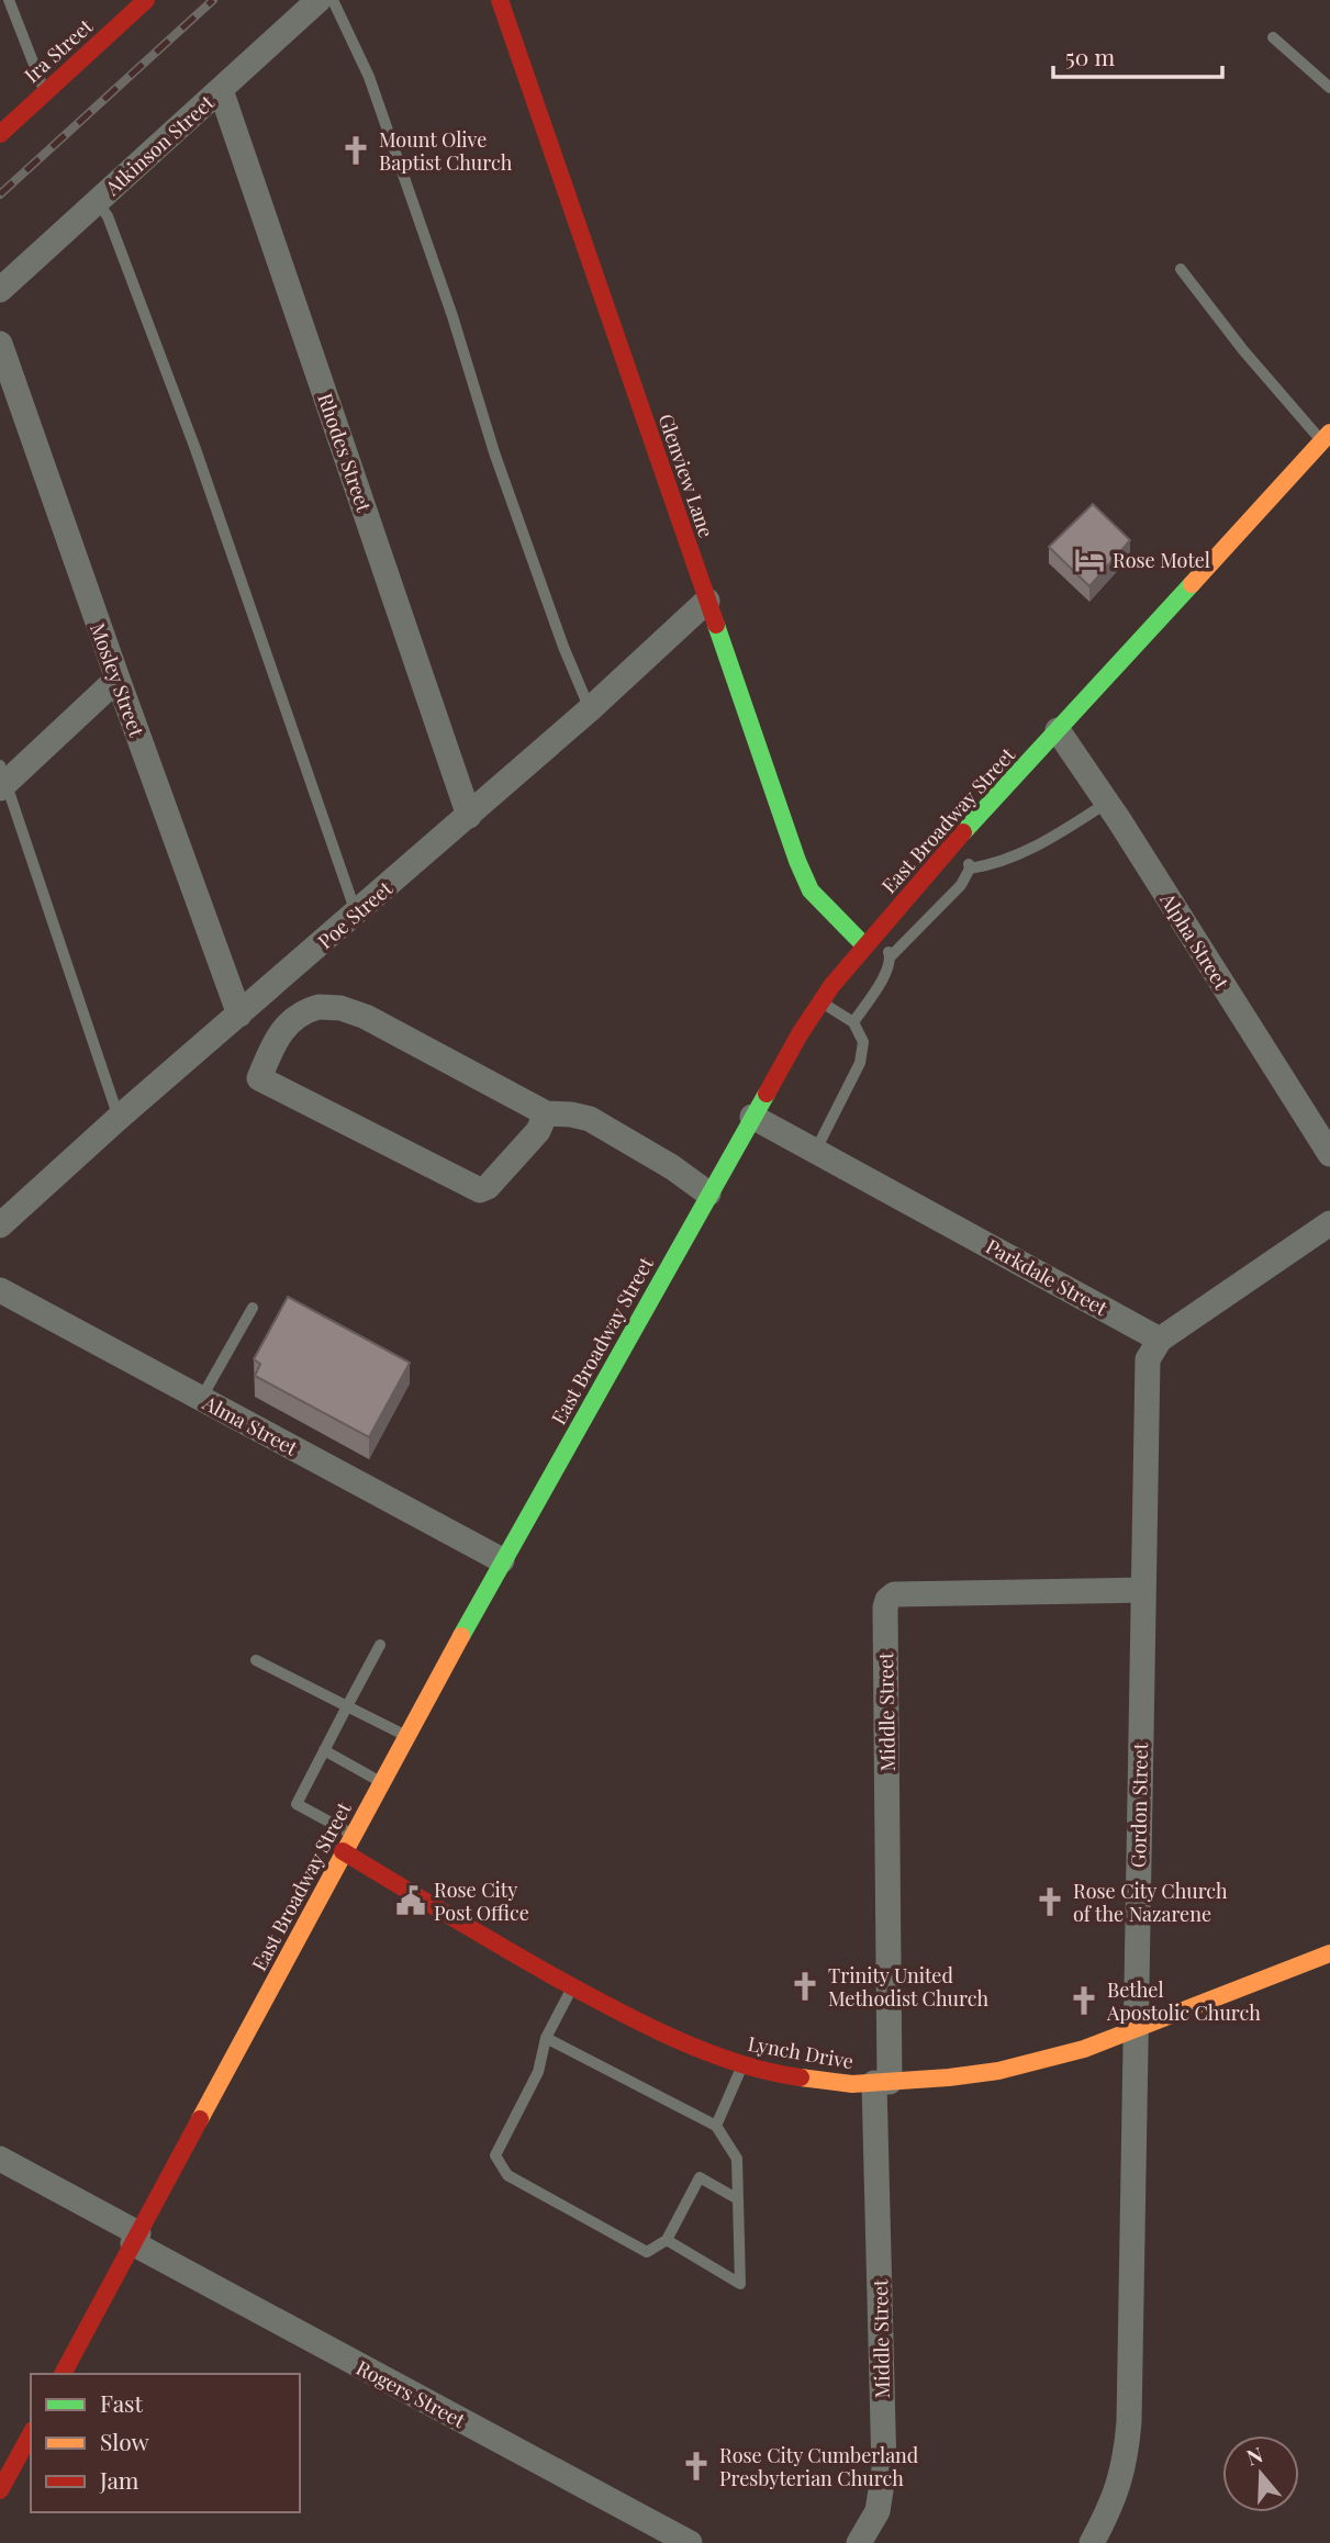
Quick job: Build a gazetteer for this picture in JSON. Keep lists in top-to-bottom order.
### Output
{
  "streets": {
    "main road": [
      "Ira Street",
      "Glenview Lane",
      "East Broadway Street",
      "Lynch Drive"
    ],
    "street": [
      "Atkinson Street",
      "Rhodes Street",
      "Mosley Street",
      "Poe Street",
      "Alpha Street",
      "Parkdale Street",
      "Alma Street",
      "Middle Street",
      "Gordon Street",
      "Rogers Street"
    ]
  },
  "crossings": [
    ["Atkinson Street", "Rhodes Street"],
    ["Rhodes Street", "Poe Street"],
    ["Glenview Lane", "East Broadway Street"],
    ["Glenview Lane", "Poe Street"],
    ["Mosley Street", "Poe Street"],
    ["East Broadway Street", "Alpha Street"],
    ["East Broadway Street", "Parkdale Street"],
    ["East Broadway Street", "Alma Street"],
    ["East Broadway Street", "Lynch Drive"],
    ["East Broadway Street", "Rogers Street"],
    ["Parkdale Street", "Gordon Street"],
    ["Middle Street", "Gordon Street"],
    ["Middle Street", "Lynch Drive"],
    ["Gordon Street", "Lynch Drive"]
  ],
  "places": {
    "church": [
      "Mount Olive Baptist Church",
      "Rose City Church of the Nazarene",
      "Trinity United Methodist Church",
      "Bethel Apostolic Church",
      "Rose City Cumberland Presbyterian Church"
    ],
    "hotel": ["Rose Motel"],
    "public building": ["Rose City Post Office"]
  },
  "legend": ["Fast", "Slow", "Jam"],
  "scale_bar": "50 m",
  "north": "top"
}
